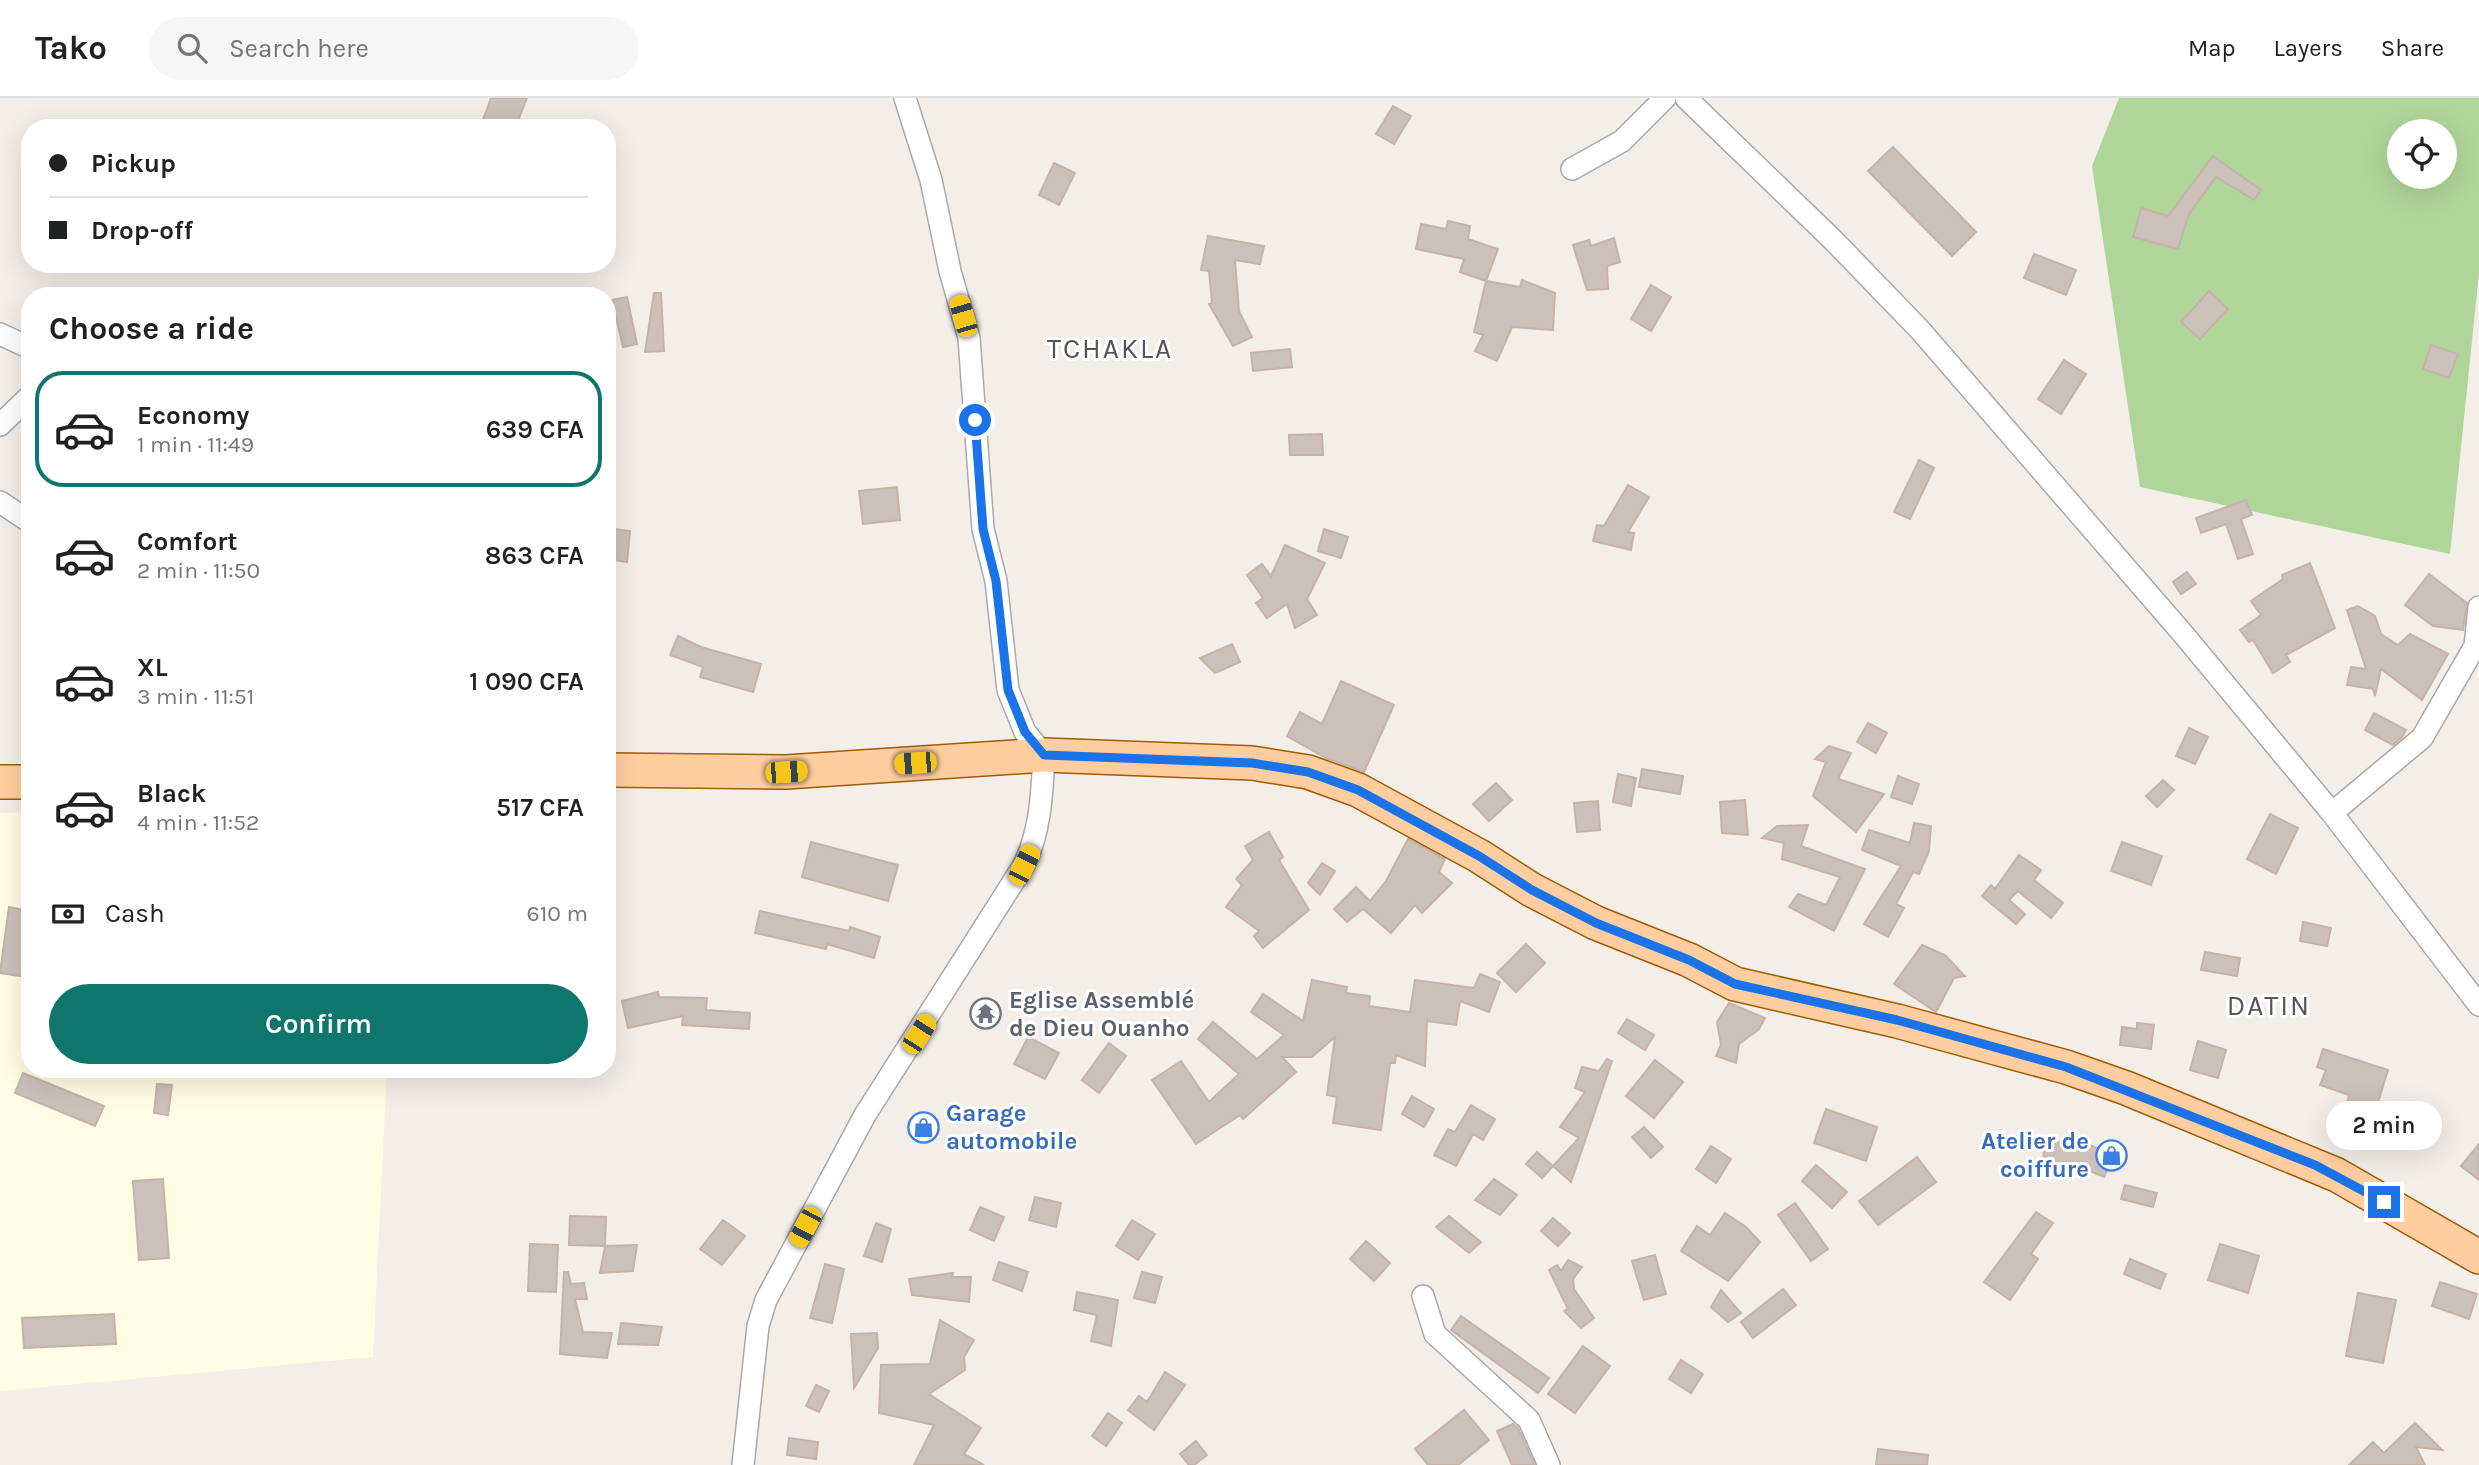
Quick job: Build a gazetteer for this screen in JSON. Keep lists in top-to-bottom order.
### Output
{
  "districts": ["TCHAKLA", "DATIN"],
  "places": {
    "temple": ["Eglise Assemblé de Dieu Ouanho"],
    "shop": ["Garage automobile", "Atelier de coiffure"]
  },
  "page": {
    "header": "Tako",
    "search": "Search here",
    "nav": ["Map", "Layers", "Share"],
    "banner": ["Pickup", "Drop-off"],
    "heading": "Choose a ride",
    "list": [
      {
        "name": "Economy",
        "note": "1 min · 11:49",
        "value": "639 CFA"
      },
      {
        "name": "Comfort",
        "note": "2 min · 11:50",
        "value": "863 CFA"
      },
      {
        "name": "XL",
        "note": "3 min · 11:51",
        "value": "1 090 CFA"
      },
      {
        "name": "Black",
        "note": "4 min · 11:52",
        "value": "517 CFA"
      }
    ],
    "pay": ["Cash", "610 m"],
    "buttons": "Confirm",
    "bubble": "2 min"
  }
}
